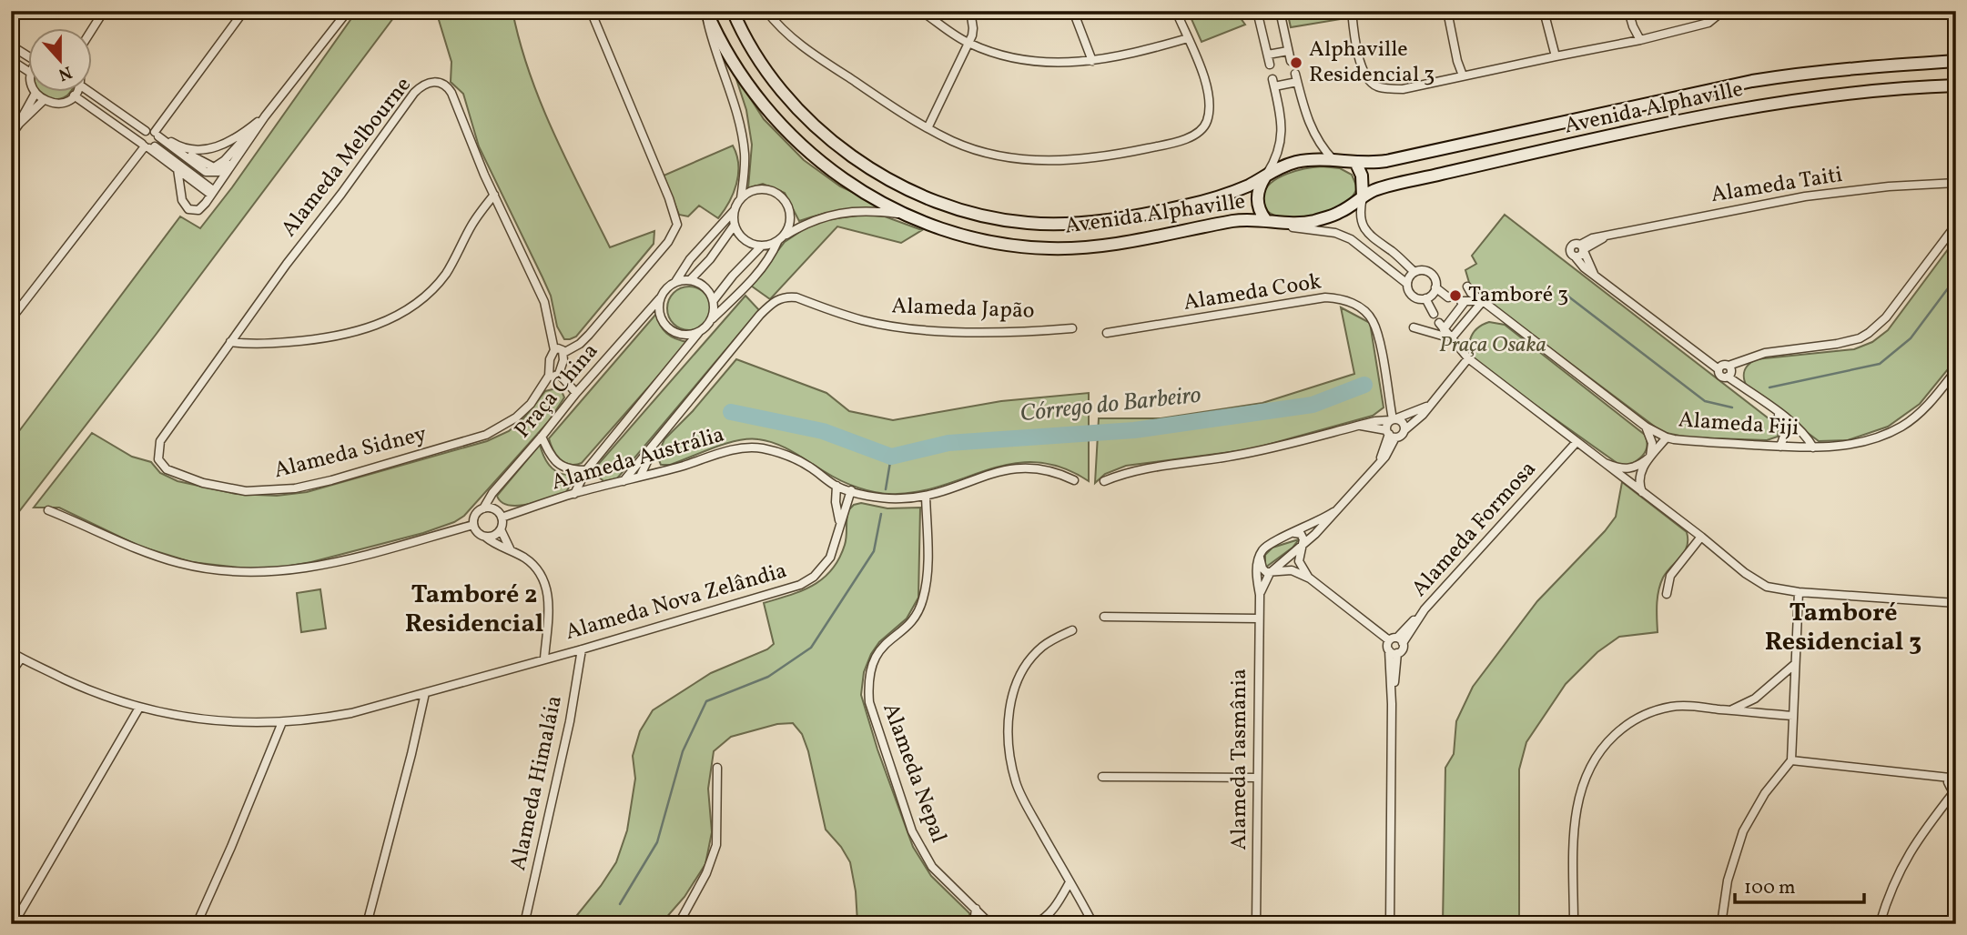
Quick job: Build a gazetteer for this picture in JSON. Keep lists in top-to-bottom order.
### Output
{
  "streets": {
    "main road": ["Avenida Alphaville"],
    "street": [
      "Alameda Melbourne",
      "Alameda Taiti",
      "Alameda Cook",
      "Alameda Japão",
      "Praça China",
      "Alameda Fiji",
      "Alameda Sidney",
      "Alameda Austrália",
      "Alameda Formosa",
      "Alameda Nova Zelândia",
      "Alameda Tasmânia",
      "Alameda Nepal",
      "Alameda Himaláia"
    ]
  },
  "crossings": [
    ["Avenida Alphaville", "Praça China"],
    ["Alameda Melbourne", "Alameda Sidney"],
    ["Alameda Japão", "Alameda Austrália"],
    ["Praça China", "Alameda Austrália"],
    ["Alameda Austrália", "Alameda Nova Zelândia"],
    ["Alameda Austrália", "Alameda Nepal"],
    ["Alameda Nova Zelândia", "Alameda Himaláia"]
  ],
  "districts": ["Tamboré 2 Residencial", "Tamboré Residencial 3"],
  "water": ["Córrego do Barbeiro"],
  "parks": ["Praça Osaka"],
  "places": ["Alphaville Residencial 3", "Tamboré 3"],
  "scale_bar": "100 m",
  "north": "bottom"
}
